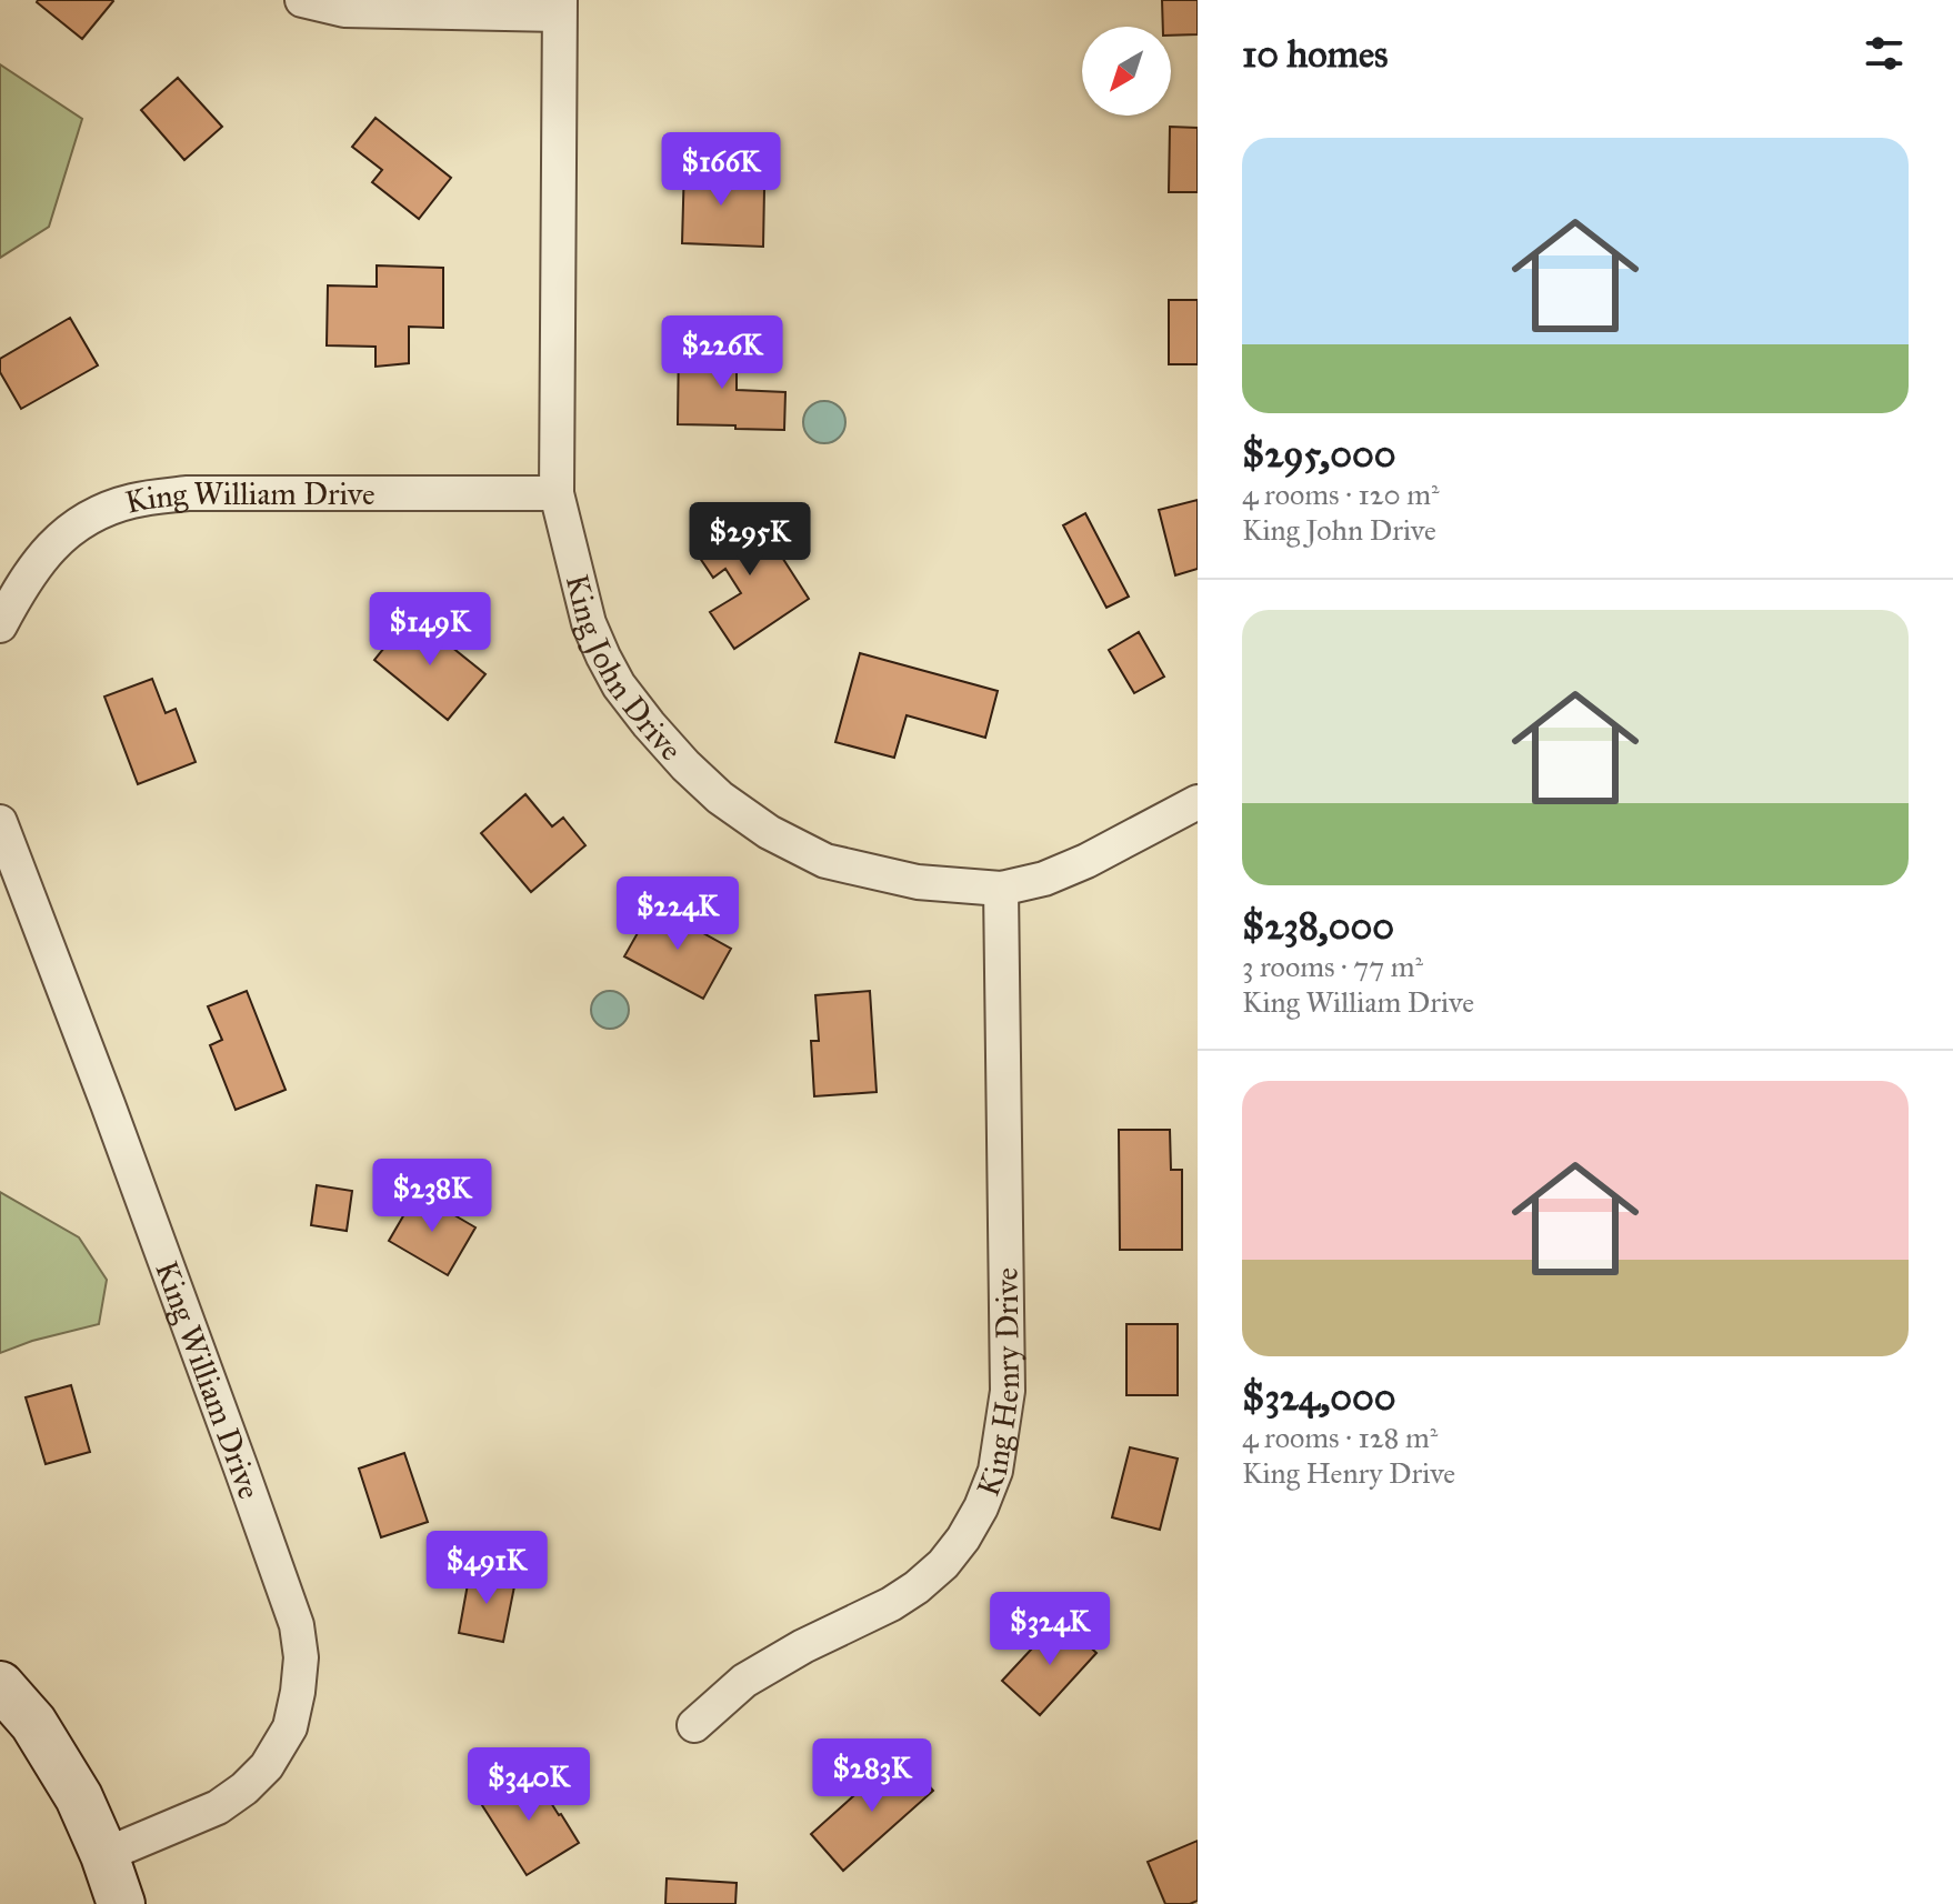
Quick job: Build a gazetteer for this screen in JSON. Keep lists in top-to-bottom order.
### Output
{
  "streets": {
    "street": ["King William Drive", "King John Drive", "King Henry Drive"]
  },
  "crossings": [
    ["King William Drive", "King John Drive"],
    ["King John Drive", "King Henry Drive"]
  ],
  "north": "bottom left",
  "page": {
    "heading": "10 homes",
    "list": [
      {
        "name": "$295,000",
        "note": "4 rooms · 120 m² · King John Drive"
      },
      {
        "name": "$238,000",
        "note": "3 rooms · 77 m² · King William Drive"
      },
      {
        "name": "$324,000",
        "note": "4 rooms · 128 m² · King Henry Drive"
      }
    ],
    "price": [
      "$166K",
      "$226K",
      "$295K",
      "$149K",
      "$224K",
      "$238K",
      "$491K",
      "$324K",
      "$283K",
      "$340K"
    ]
  }
}
